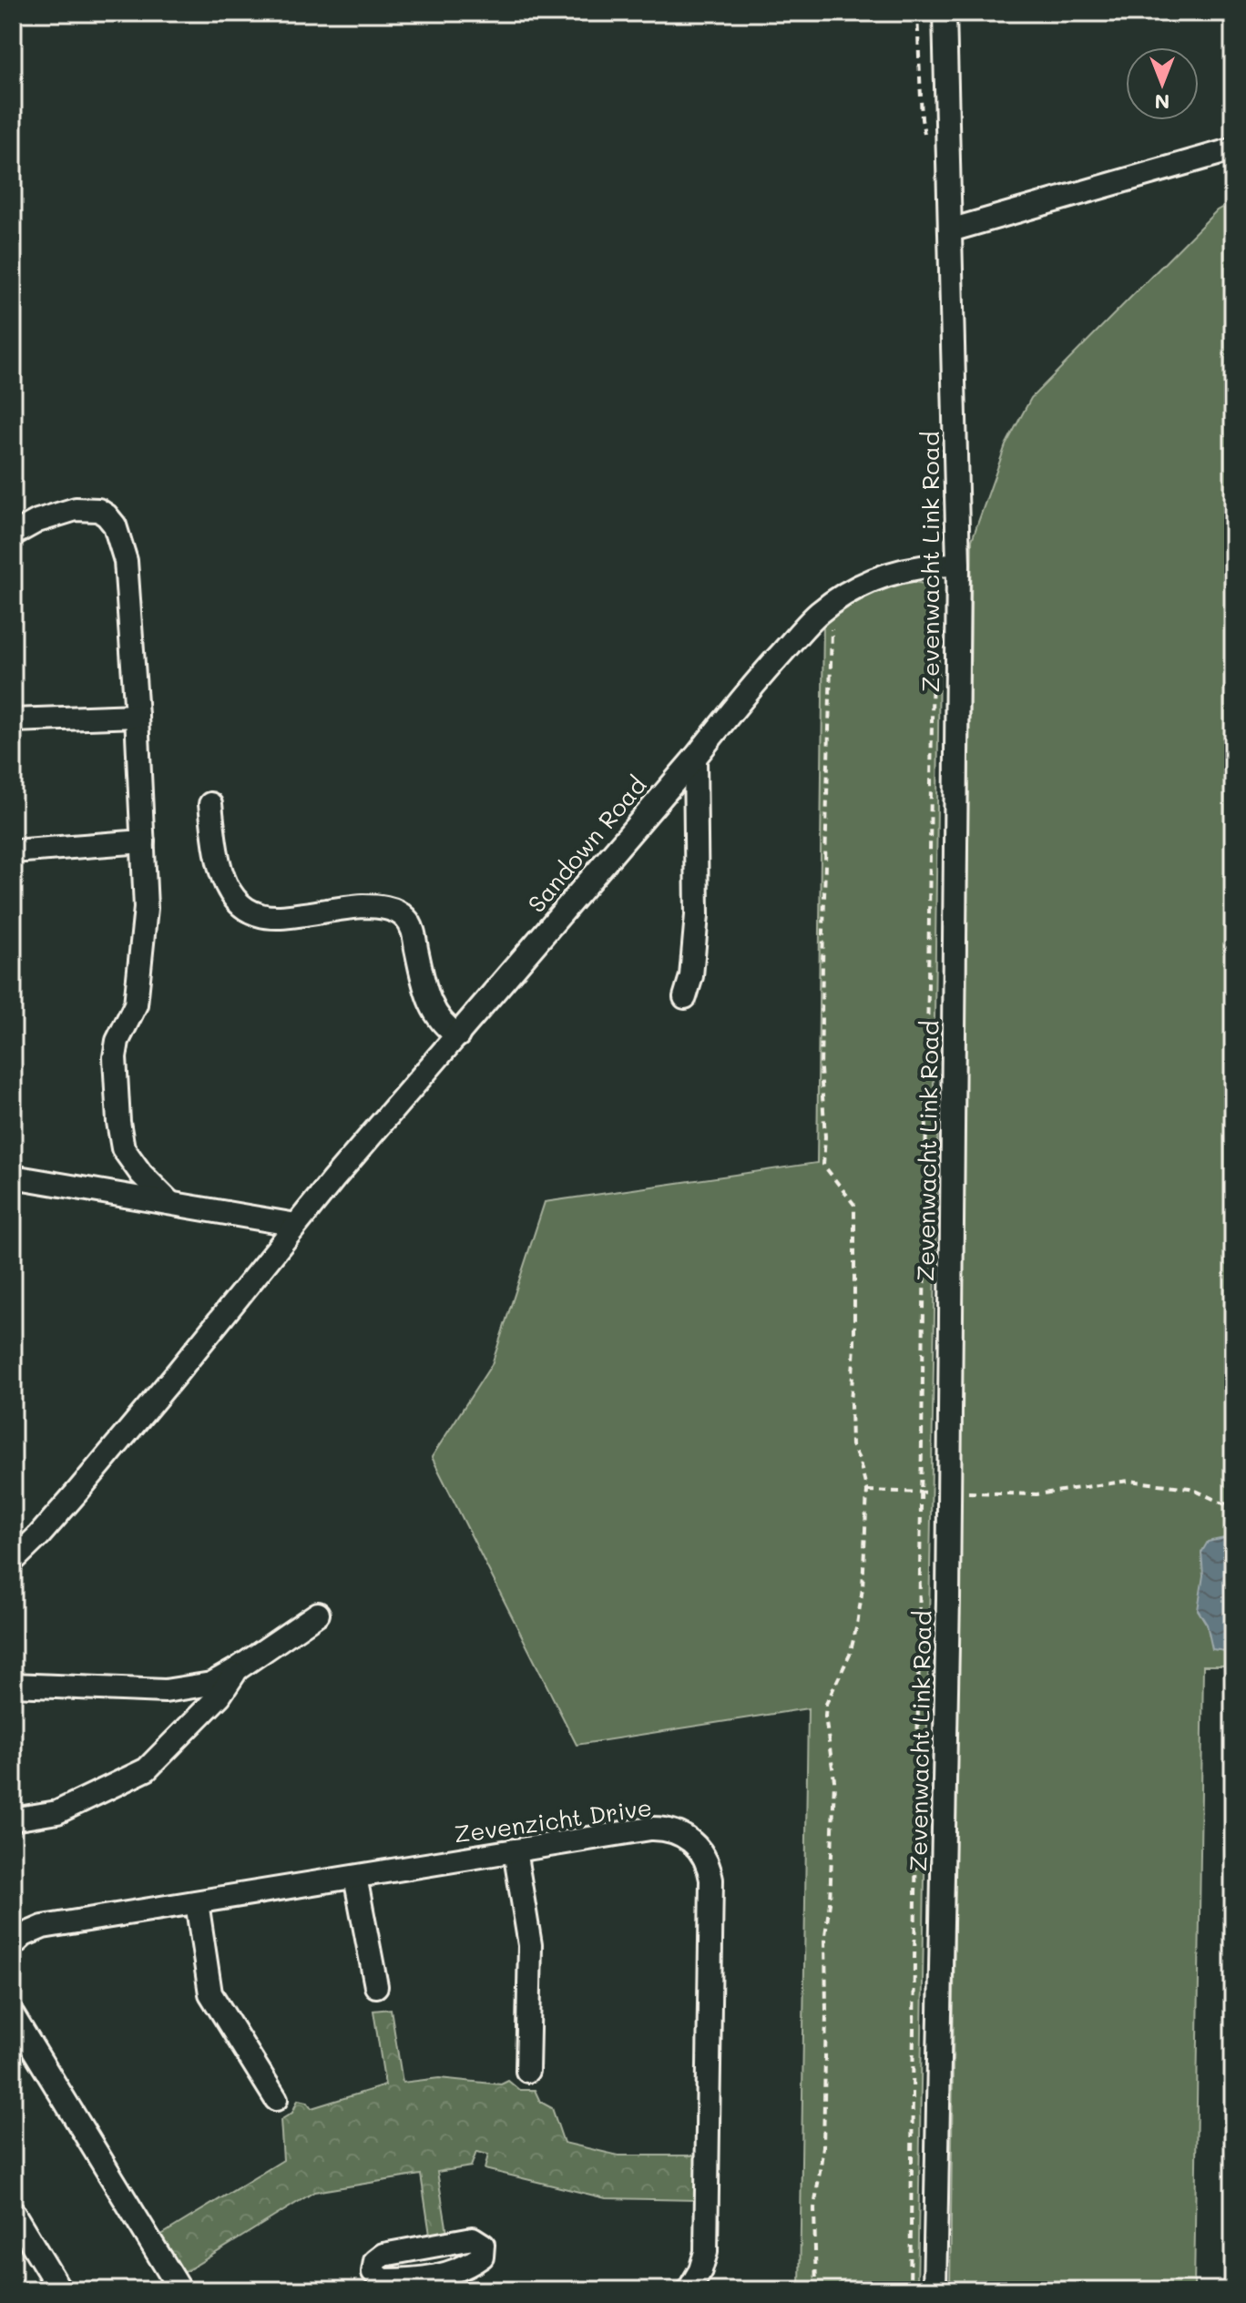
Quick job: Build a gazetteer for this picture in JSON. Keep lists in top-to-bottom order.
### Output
{
  "streets": {
    "street": ["Zevenwacht Link Road", "Sandown Road", "Zevenzicht Drive"]
  },
  "crossings": [
    ["Zevenwacht Link Road", "Sandown Road"]
  ],
  "north": "bottom"
}
